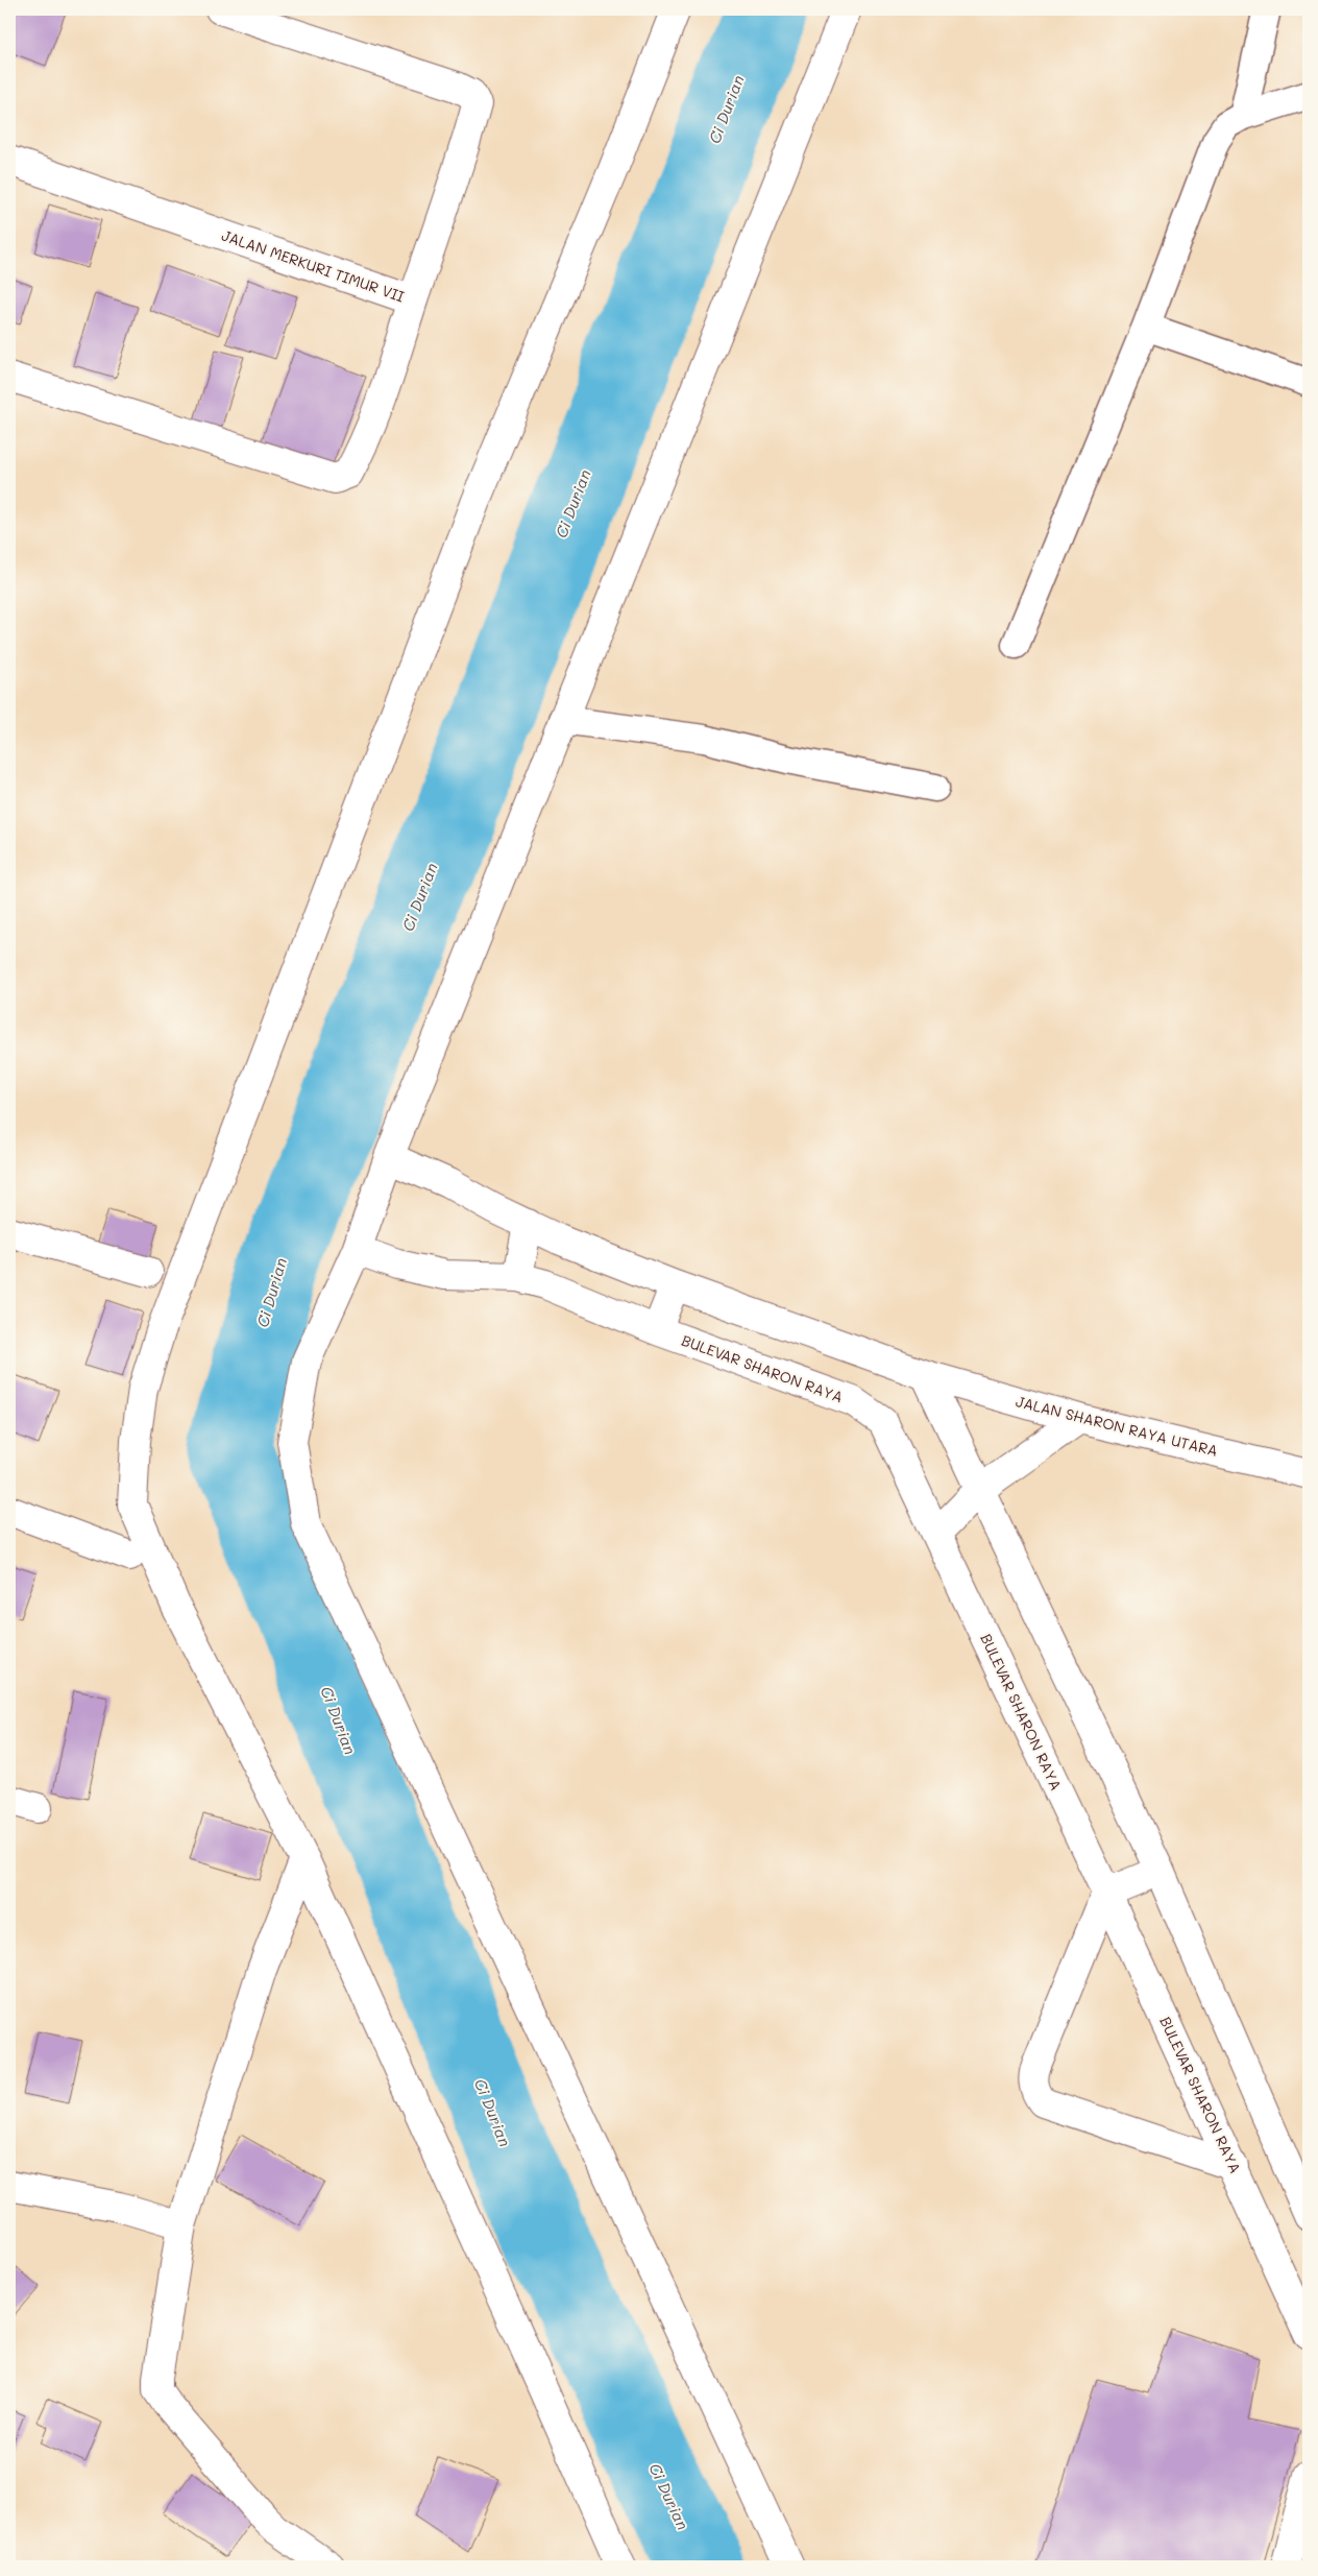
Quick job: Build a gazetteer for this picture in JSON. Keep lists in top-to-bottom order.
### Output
{
  "streets": {
    "street": ["JALAN MERKURI TIMUR VII", "BULEVAR SHARON RAYA", "JALAN SHARON RAYA UTARA"]
  },
  "water": ["Ci Durian"]
}
